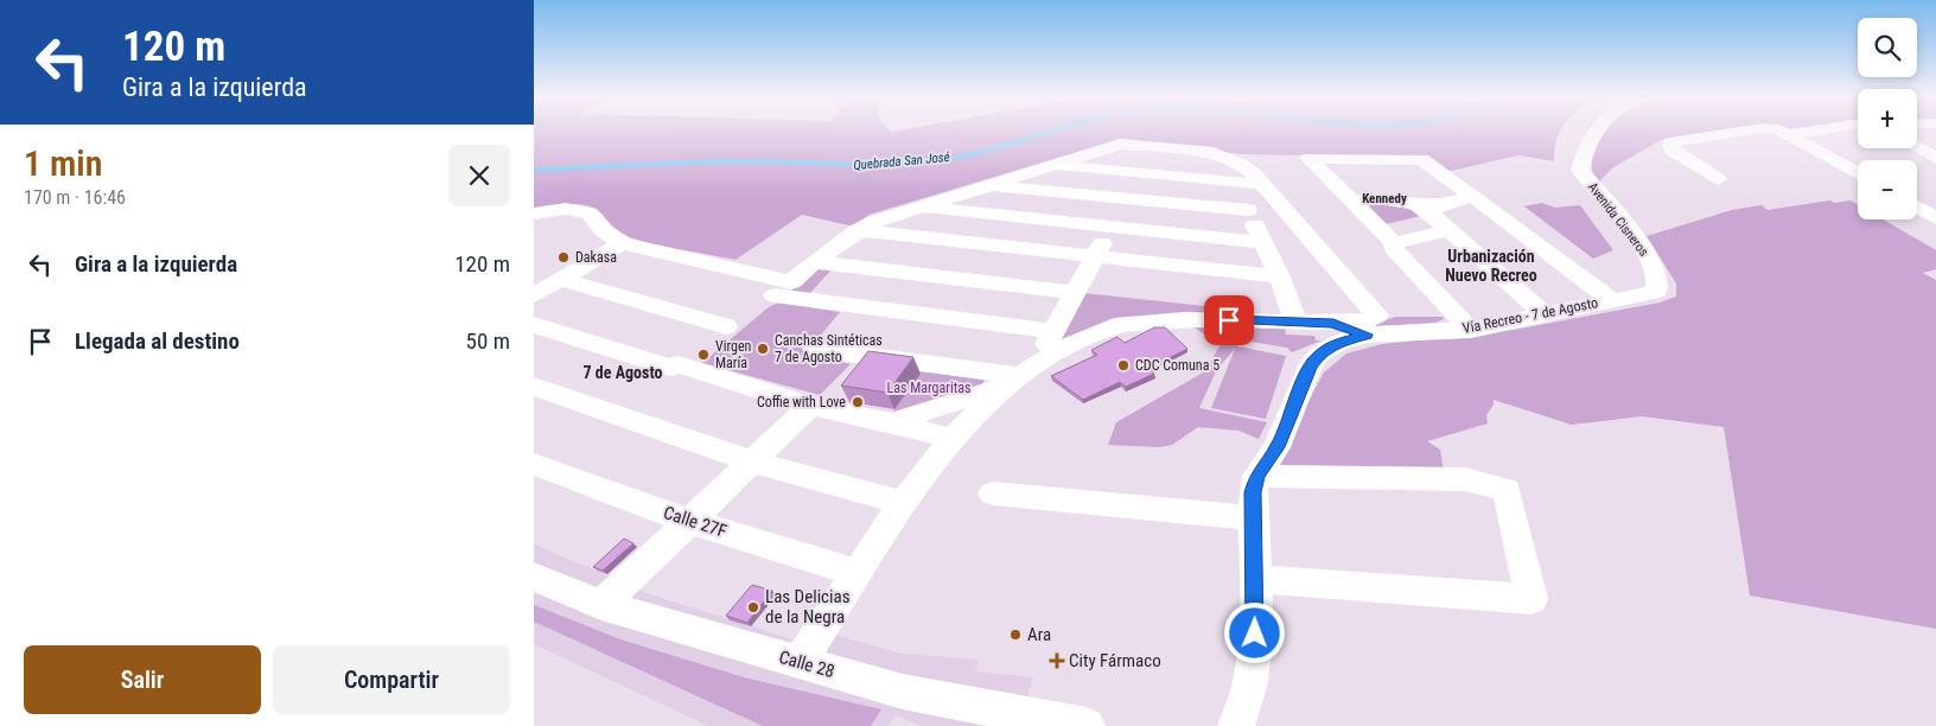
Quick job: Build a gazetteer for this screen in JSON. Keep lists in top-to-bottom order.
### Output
{
  "streets": {
    "street": [
      "Avenida Cisneros",
      "Vía Recreo - 7 de Agosto",
      "Calle 27F",
      "Calle 28"
    ]
  },
  "crossings": [
    ["Avenida Cisneros", "Vía Recreo - 7 de Agosto"]
  ],
  "districts": ["Kennedy", "Urbanización Nuevo Recreo", "7 de Agosto"],
  "water": ["Quebrada San José"],
  "parks": ["Las Margaritas"],
  "places": {
    "other": [
      "Dakasa",
      "Canchas Sintéticas 7 de Agosto",
      "Virgen María",
      "CDC Comuna 5",
      "Coffie with Love",
      "Las Delicias de la Negra",
      "Ara"
    ],
    "health": ["City Fármaco"]
  },
  "page": {
    "turn": ["120 m", "Gira a la izquierda"],
    "map_buttons": ["+", "−"],
    "heading": ["1 min", "170 m · 16:46"],
    "list": [
      {
        "name": "Gira a la izquierda",
        "value": "120 m"
      },
      {
        "name": "Llegada al destino",
        "value": "50 m"
      }
    ],
    "buttons": ["Salir", "Compartir"]
  }
}
